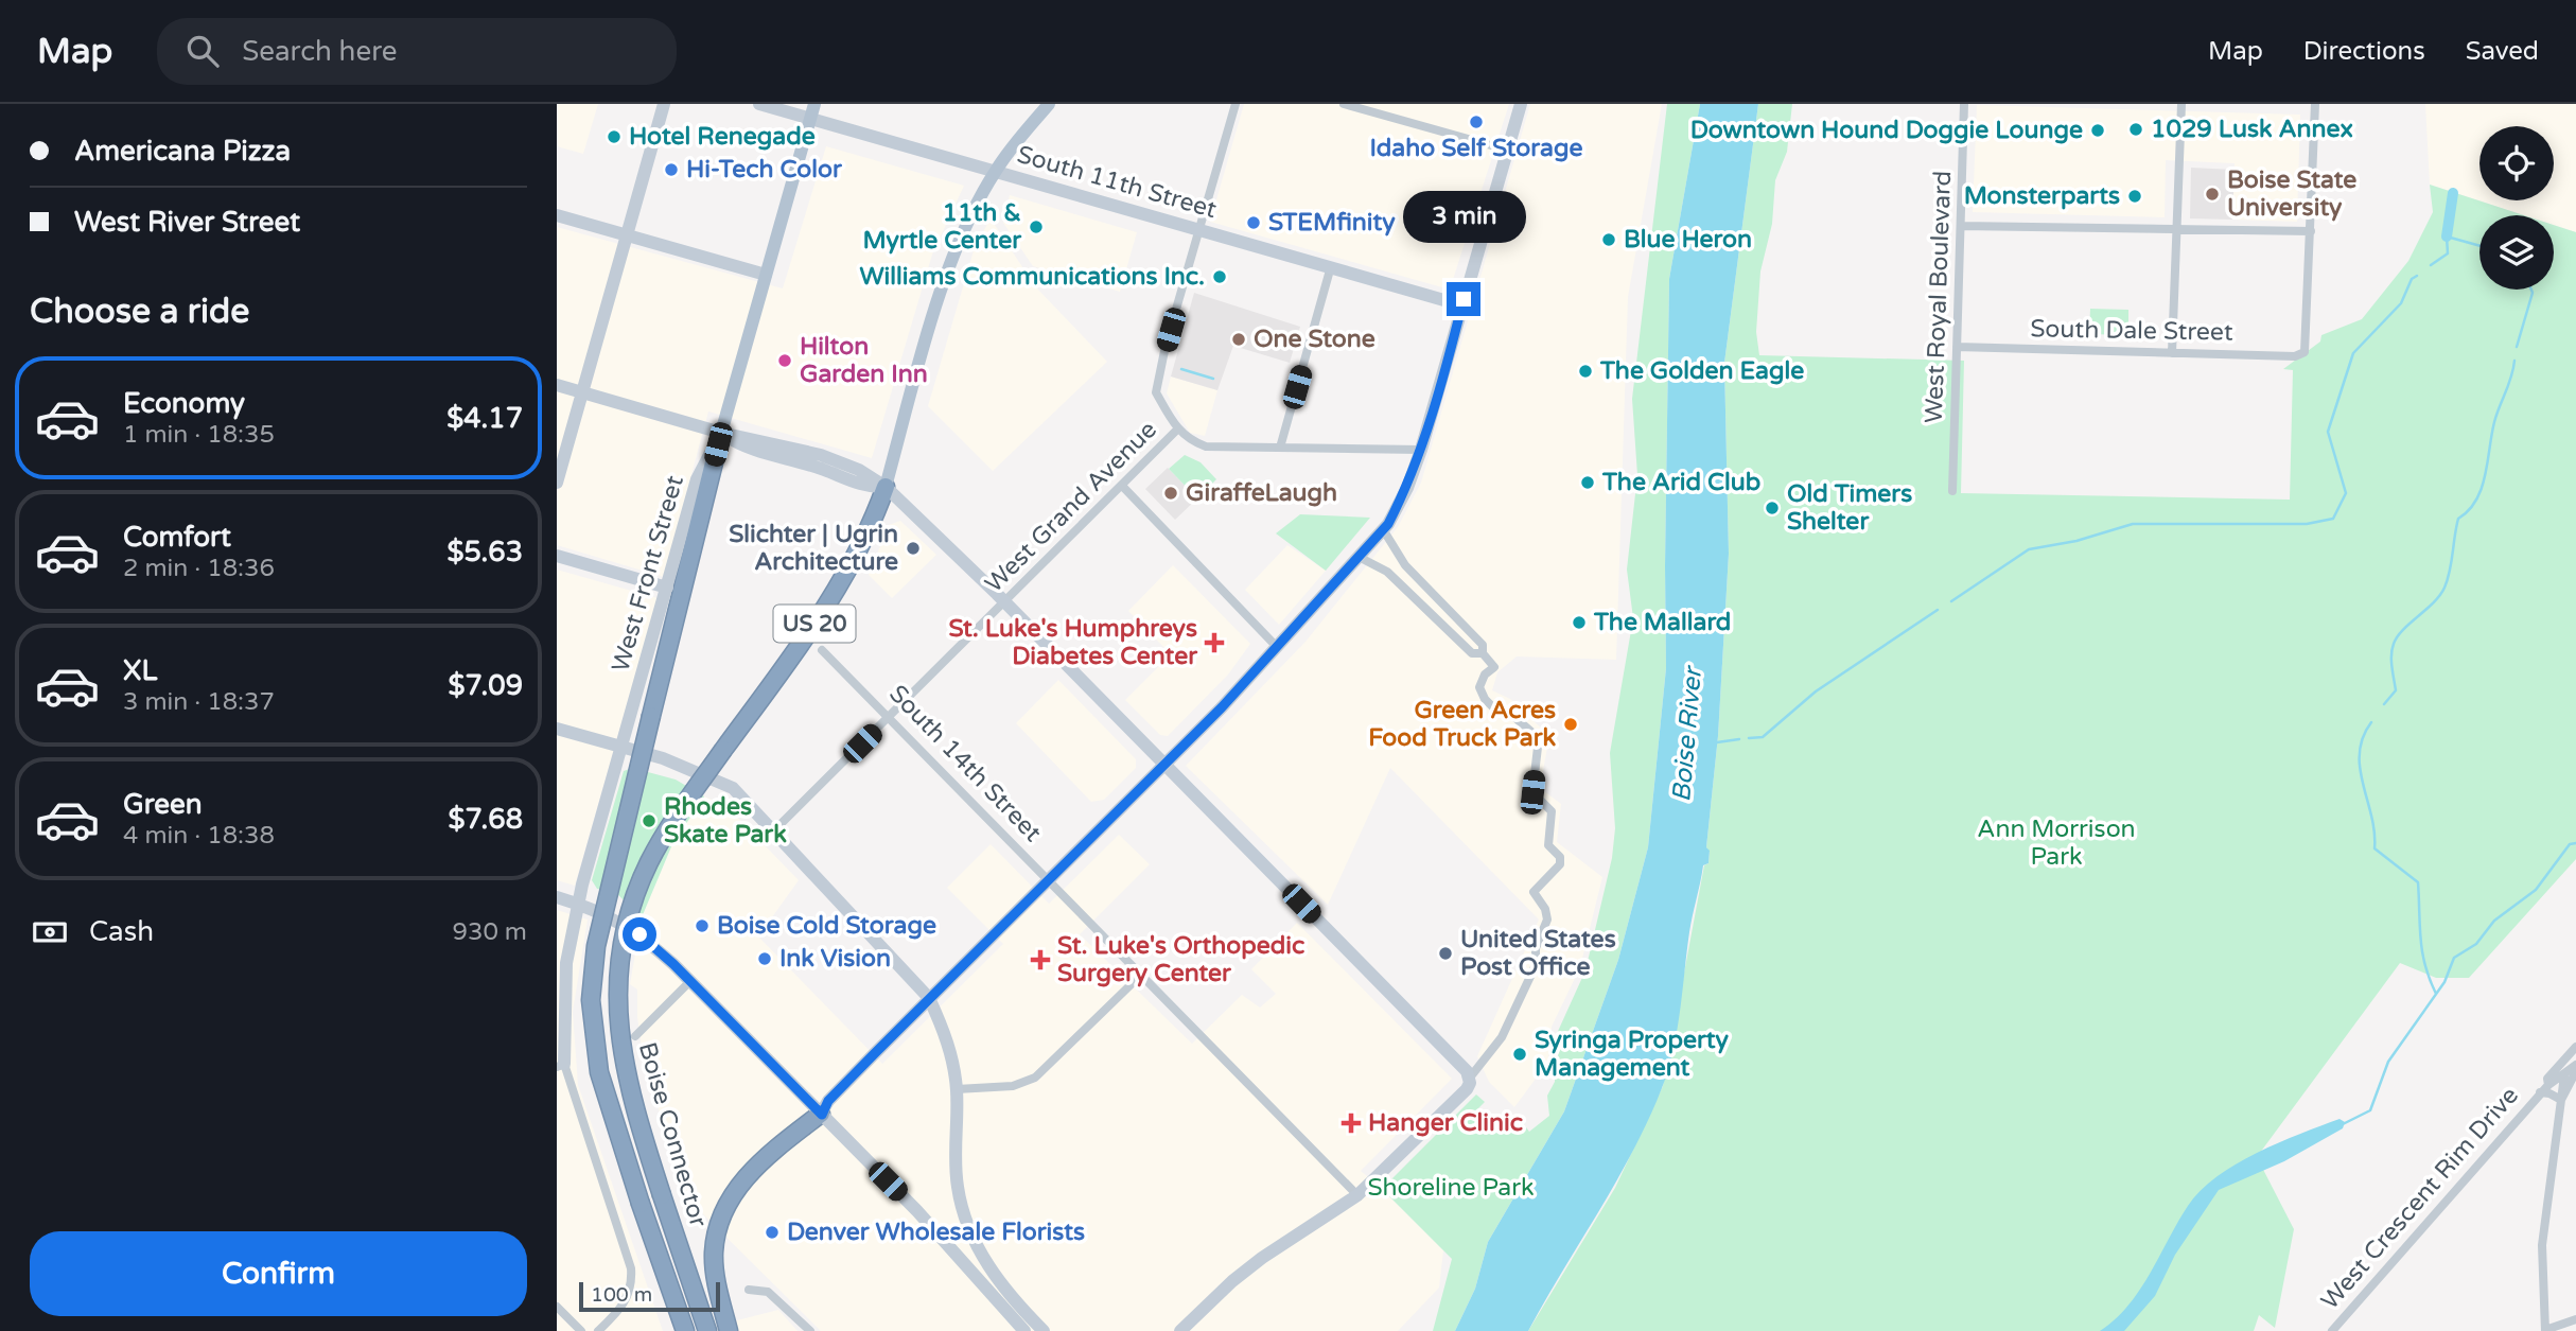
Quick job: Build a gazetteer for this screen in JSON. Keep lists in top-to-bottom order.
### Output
{
  "streets": {
    "highway": ["US 20", "Boise Connector"],
    "main road": ["West Front Street"],
    "street": [
      "South 11th Street",
      "West Royal Boulevard",
      "South Dale Street",
      "West Grand Avenue",
      "South 14th Street",
      "West Crescent Rim Drive"
    ]
  },
  "crossings": [
    ["South 11th Street", "West Front Street"],
    ["South 11th Street", "US 20"],
    ["West Royal Boulevard", "South Dale Street"],
    ["West Grand Avenue", "South 14th Street"],
    ["West Front Street", "Boise Connector"],
    ["US 20", "Boise Connector"]
  ],
  "water": ["Boise River"],
  "parks": ["Ann Morrison Park", "Shoreline Park"],
  "places": {
    "other": [
      "Idaho Self Storage",
      "1029 Lusk Annex",
      "Downtown Hound Doggie Lounge",
      "Hotel Renegade",
      "Hi-Tech Color",
      "Boise State University",
      "Monsterparts",
      "STEMfinity",
      "11th & Myrtle Center",
      "Blue Heron",
      "Williams Communications Inc.",
      "One Stone",
      "Hilton Garden Inn",
      "The Golden Eagle",
      "The Arid Club",
      "GiraffeLaugh",
      "Old Timers Shelter",
      "Slichter | Ugrin Architecture",
      "The Mallard",
      "Green Acres Food Truck Park",
      "Rhodes Skate Park",
      "Boise Cold Storage",
      "United States Post Office",
      "Ink Vision",
      "Syringa Property Management",
      "Denver Wholesale Florists"
    ],
    "health": ["St. Luke's Humphreys Diabetes Center", "St. Luke's Orthopedic Surgery Center", "Hanger Clinic"]
  },
  "scale_bar": "100 m",
  "page": {
    "header": "Map",
    "search": "Search here",
    "nav": ["Map", "Directions", "Saved"],
    "banner": ["Americana Pizza", "West River Street"],
    "bubble": "3 min",
    "heading": "Choose a ride",
    "list": [
      {
        "name": "Economy",
        "note": "1 min · 18:35",
        "value": "$4.17"
      },
      {
        "name": "Comfort",
        "note": "2 min · 18:36",
        "value": "$5.63"
      },
      {
        "name": "XL",
        "note": "3 min · 18:37",
        "value": "$7.09"
      },
      {
        "name": "Green",
        "note": "4 min · 18:38",
        "value": "$7.68"
      }
    ],
    "pay": ["Cash", "930 m"],
    "buttons": "Confirm",
    "scale": "100 m"
  }
}
